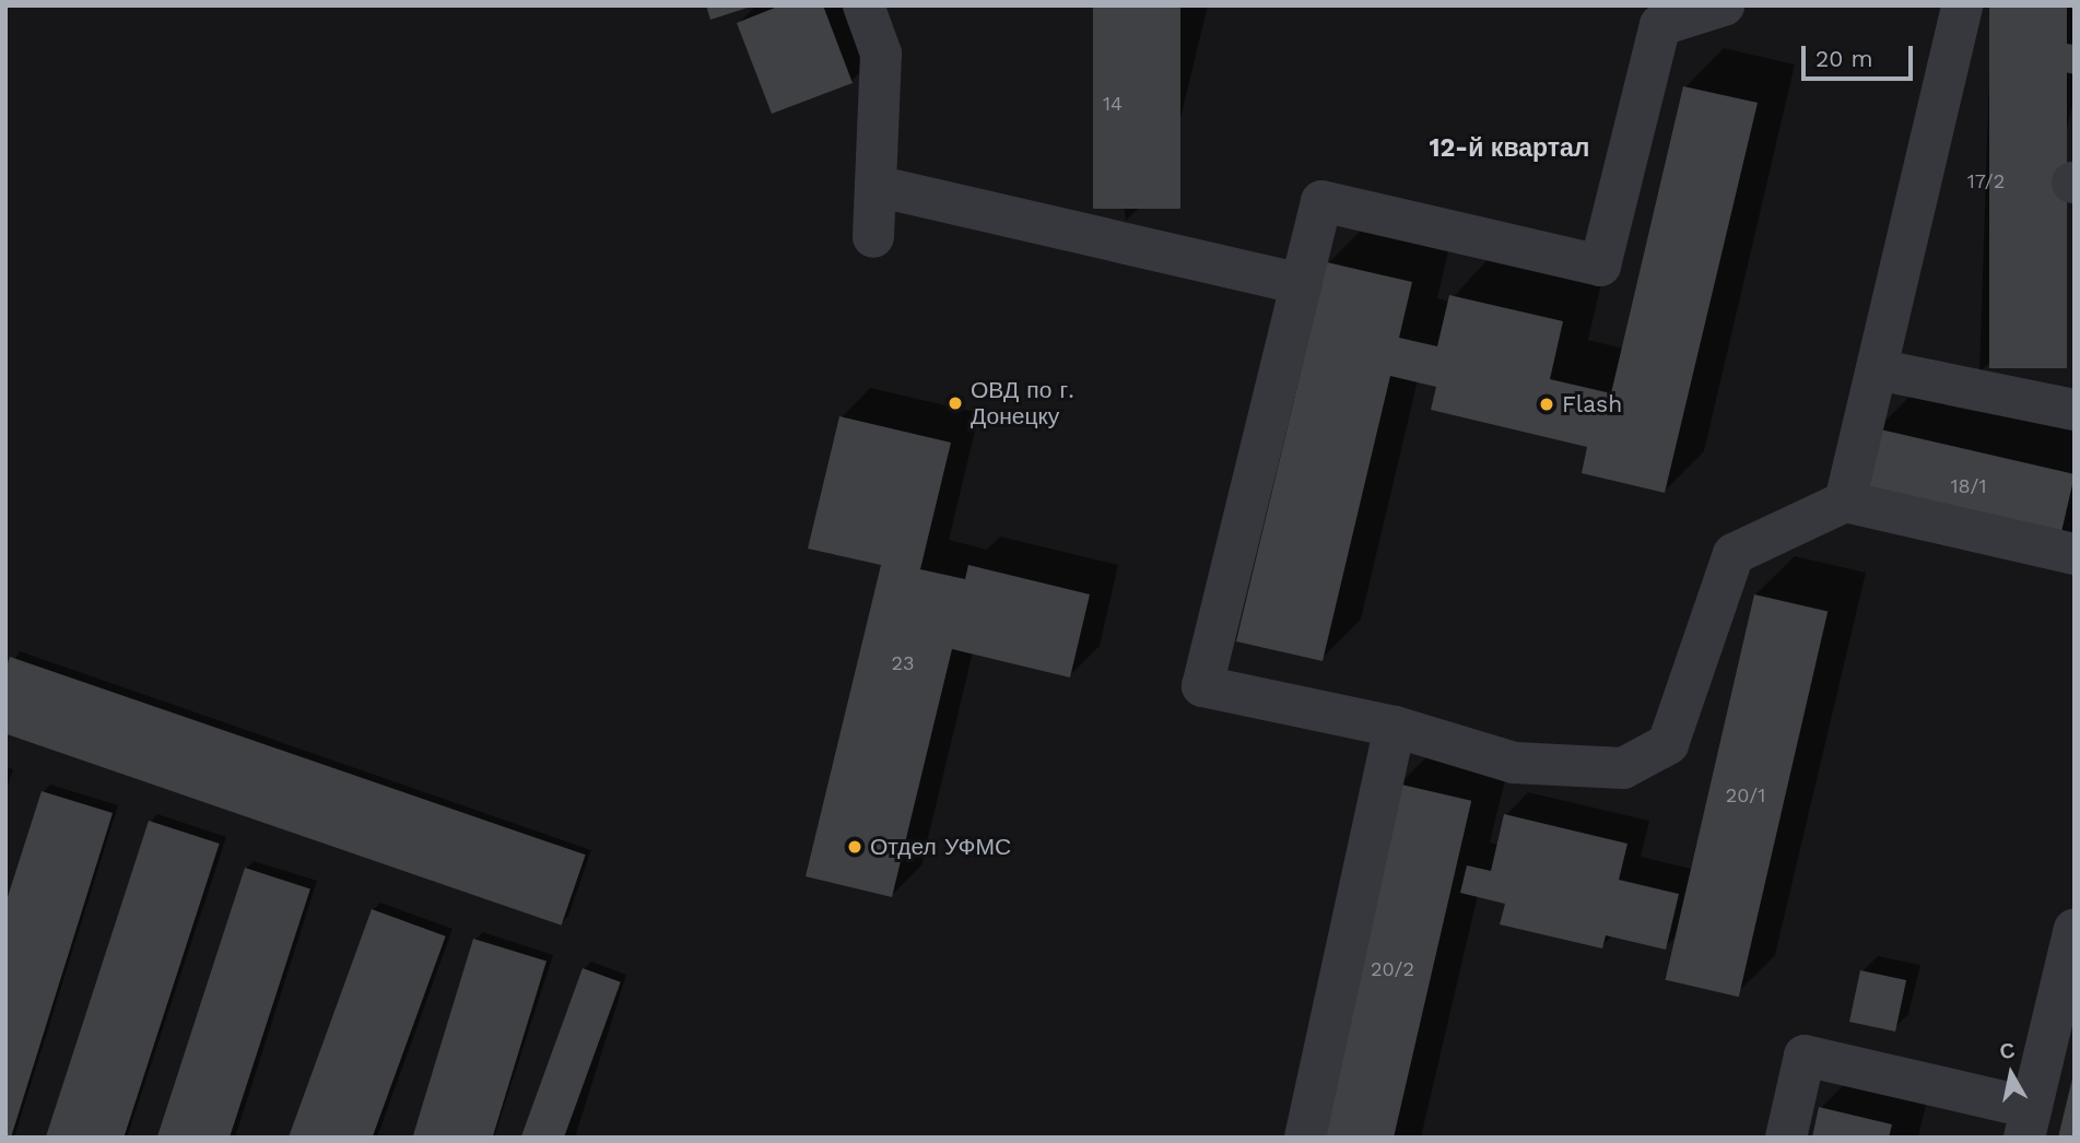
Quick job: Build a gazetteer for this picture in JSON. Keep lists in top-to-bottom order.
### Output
{
  "districts": ["12-й квартал"],
  "places": ["ОВД по г. Донецку", "Flash", "Отдел УФМС"],
  "house_numbers": [
    "14",
    "17/2",
    "18/1",
    "23",
    "20/1",
    "20/2"
  ],
  "scale_bar": "20 m",
  "north": "top"
}
